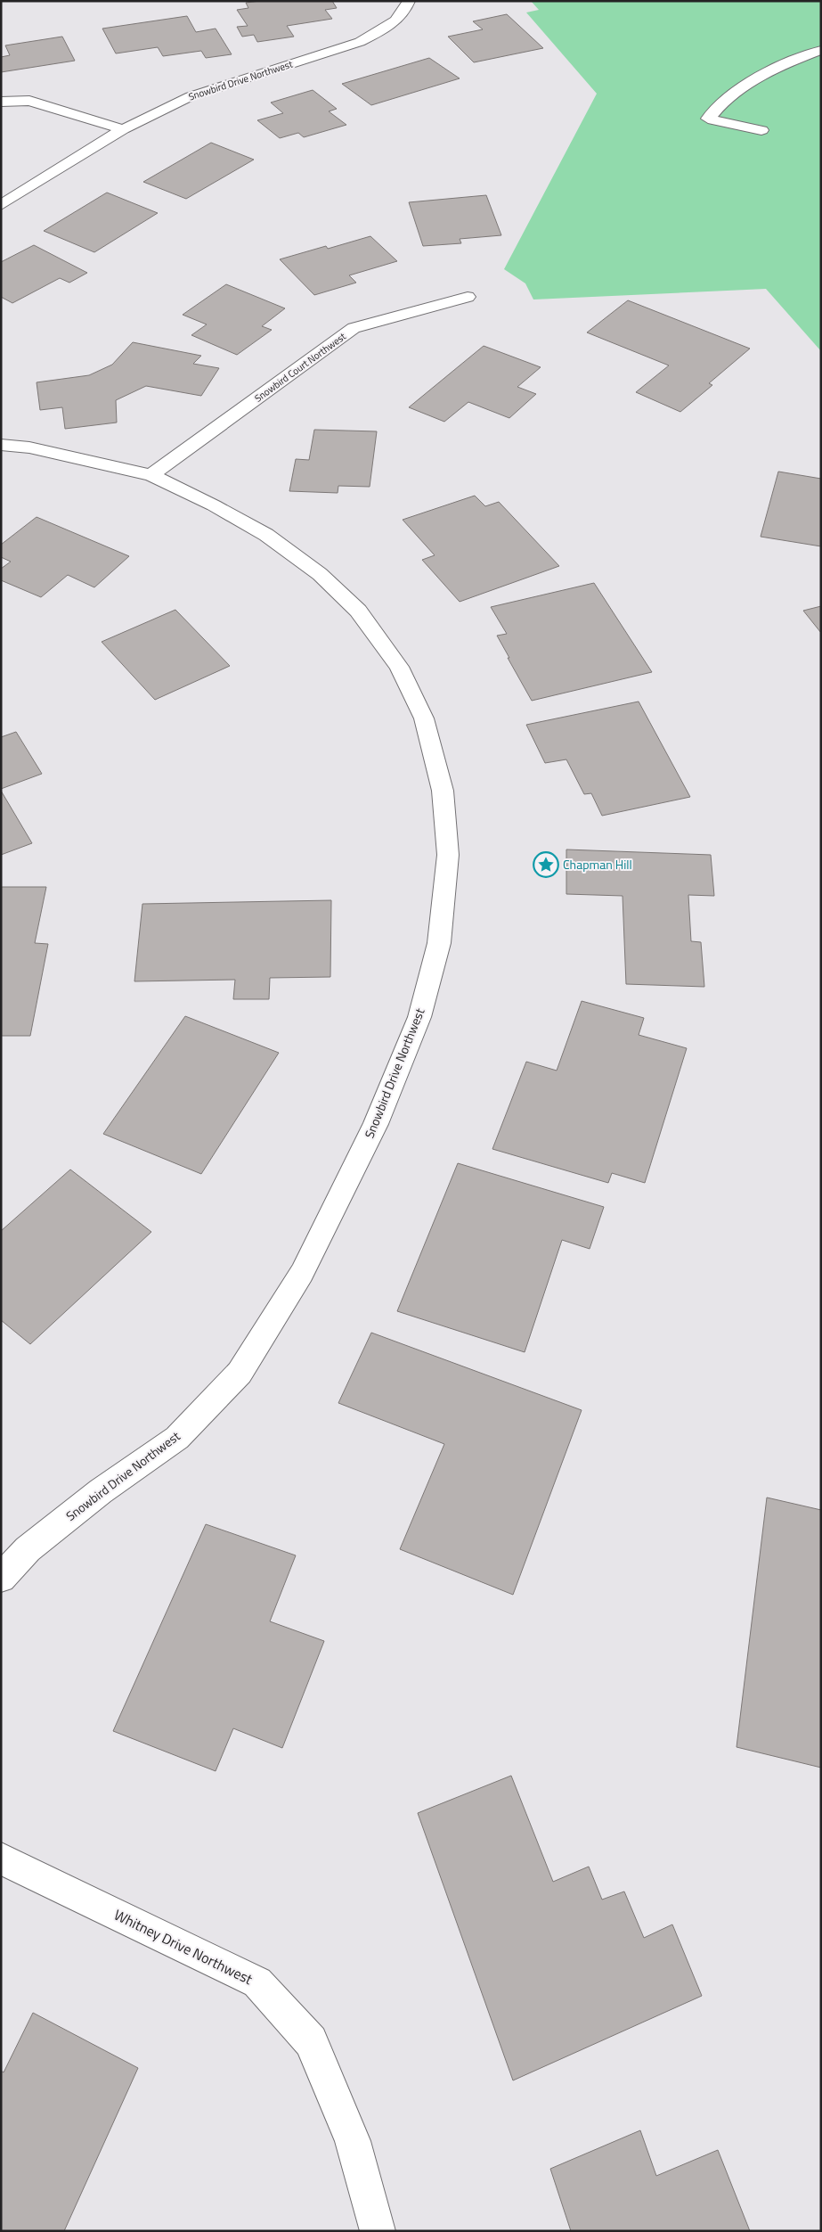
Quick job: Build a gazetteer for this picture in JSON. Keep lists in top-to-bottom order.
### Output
{
  "streets": {
    "street": ["Snowbird Drive Northwest", "Snowbird Court Northwest", "Whitney Drive Northwest"]
  },
  "crossings": [
    ["Snowbird Drive Northwest", "Snowbird Court Northwest"]
  ],
  "places": {
    "place": ["Chapman Hill"]
  }
}
